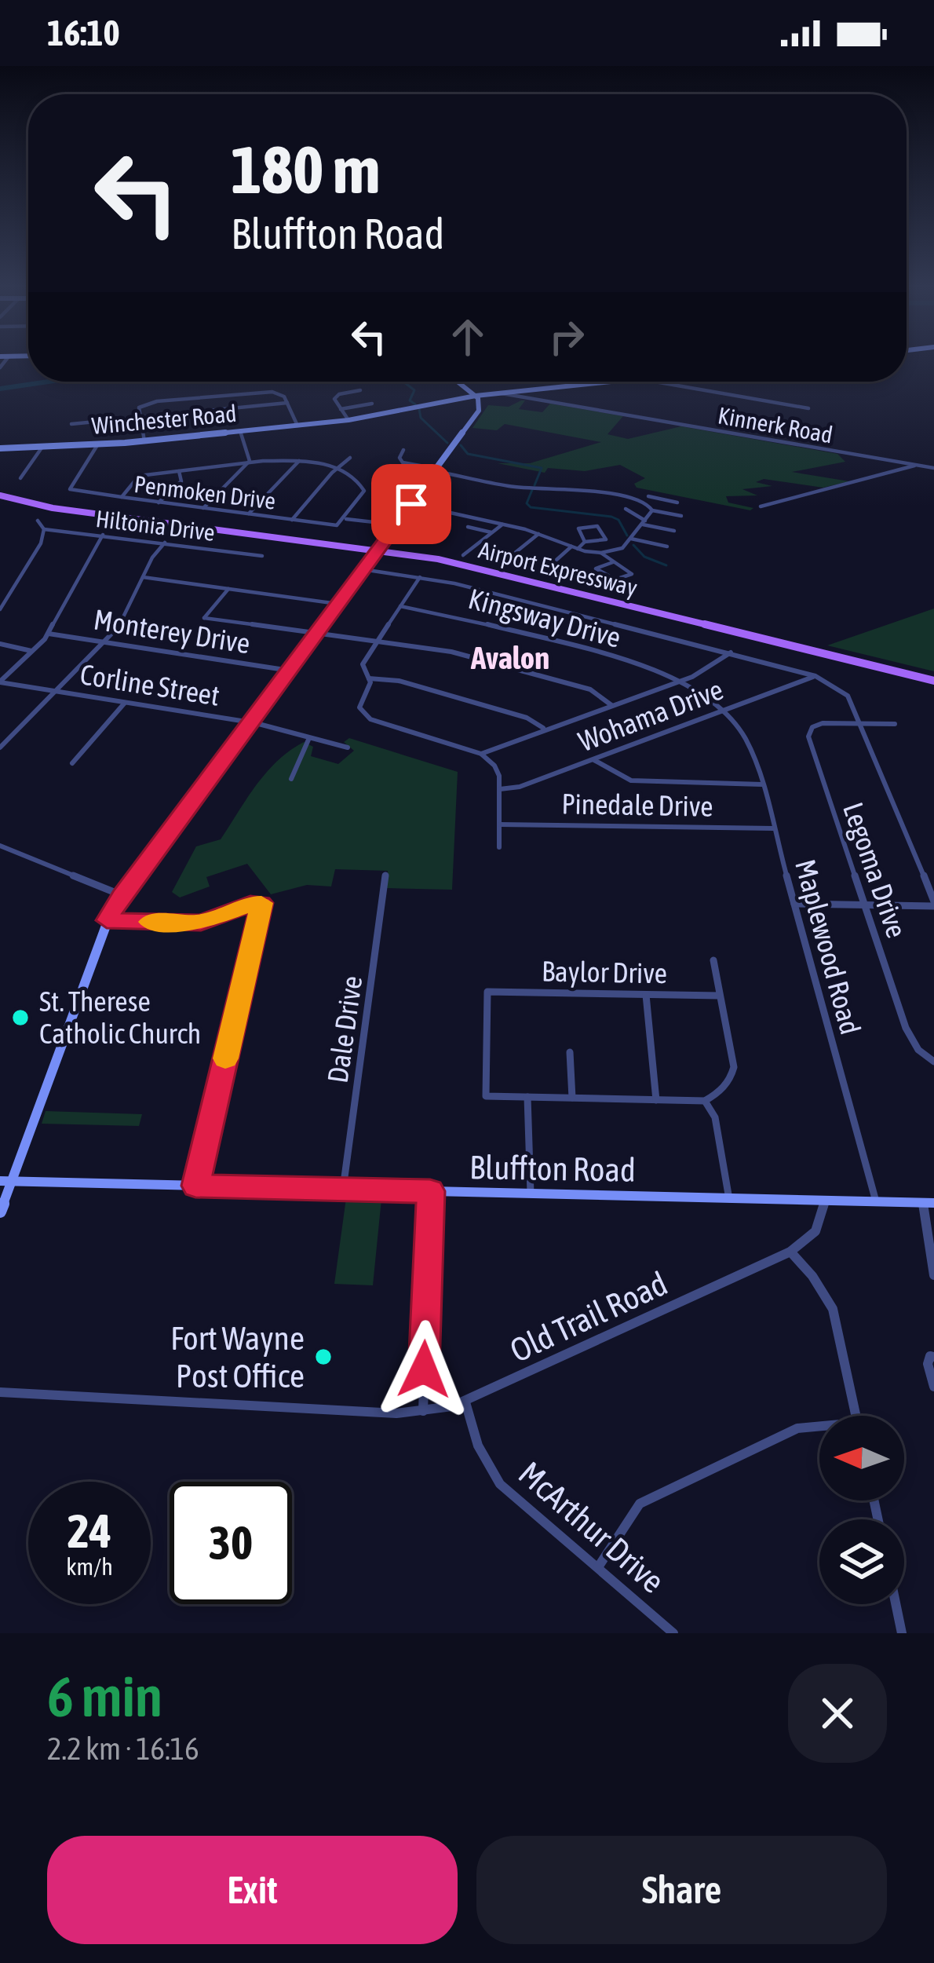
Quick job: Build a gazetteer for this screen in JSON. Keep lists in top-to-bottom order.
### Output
{
  "streets": {
    "main road": ["Winchester Road", "Airport Expressway", "Bluffton Road"],
    "street": [
      "Kinnerk Road",
      "Penmoken Drive",
      "Hiltonia Drive",
      "Kingsway Drive",
      "Monterey Drive",
      "Corline Street",
      "Wohama Drive",
      "Pinedale Drive",
      "Legoma Drive",
      "Maplewood Road",
      "Baylor Drive",
      "Dale Drive",
      "Old Trail Road",
      "McArthur Drive"
    ]
  },
  "crossings": [
    ["Winchester Road", "Kinnerk Road"],
    ["Winchester Road", "Penmoken Drive"],
    ["Kingsway Drive", "Wohama Drive"],
    ["Kingsway Drive", "Maplewood Road"],
    ["Wohama Drive", "Maplewood Road"],
    ["Pinedale Drive", "Maplewood Road"],
    ["Maplewood Road", "Bluffton Road"],
    ["Dale Drive", "Bluffton Road"],
    ["Bluffton Road", "Old Trail Road"],
    ["Old Trail Road", "McArthur Drive"]
  ],
  "districts": ["Avalon"],
  "places": ["St. Therese Catholic Church", "Fort Wayne Post Office"],
  "north": "left",
  "page": {
    "status": "16:10",
    "turn": ["180 m", "Bluffton Road"],
    "speed": "24 km/h",
    "limit": "30",
    "heading": ["6 min", "2.2 km · 16:16"],
    "buttons": ["Exit", "Share"]
  }
}
